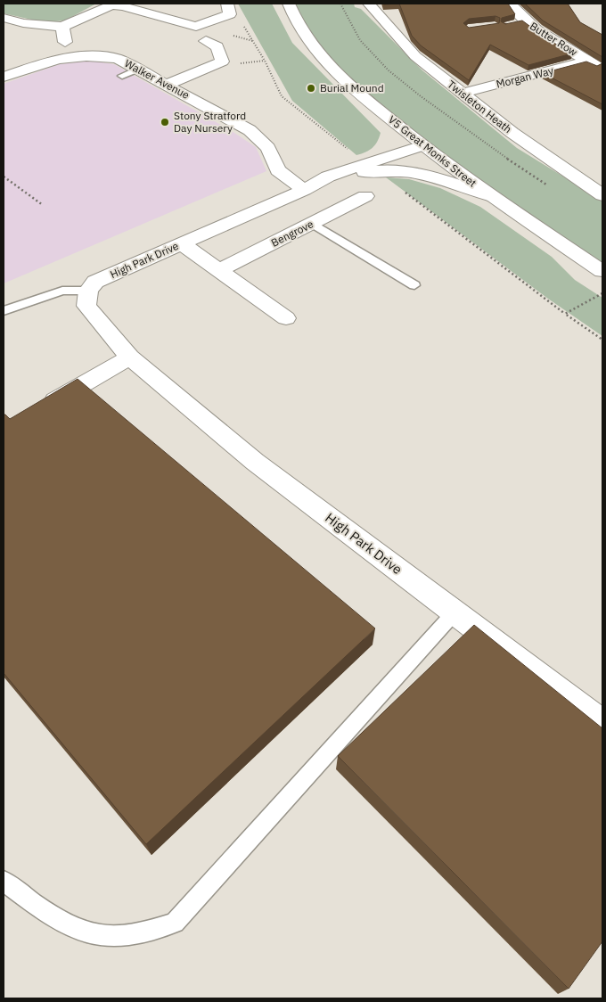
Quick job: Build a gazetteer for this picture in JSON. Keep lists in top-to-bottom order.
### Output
{
  "streets": {
    "street": [
      "Butter Row",
      "Morgan Way",
      "Walker Avenue",
      "Twisleton Heath",
      "V5 Great Monks Street",
      "Bengrove",
      "High Park Drive"
    ]
  },
  "crossings": [
    ["Butter Row", "Morgan Way"],
    ["Morgan Way", "Twisleton Heath"],
    ["Walker Avenue", "High Park Drive"],
    ["V5 Great Monks Street", "High Park Drive"]
  ],
  "places": ["Burial Mound", "Stony Stratford Day Nursery"]
}
